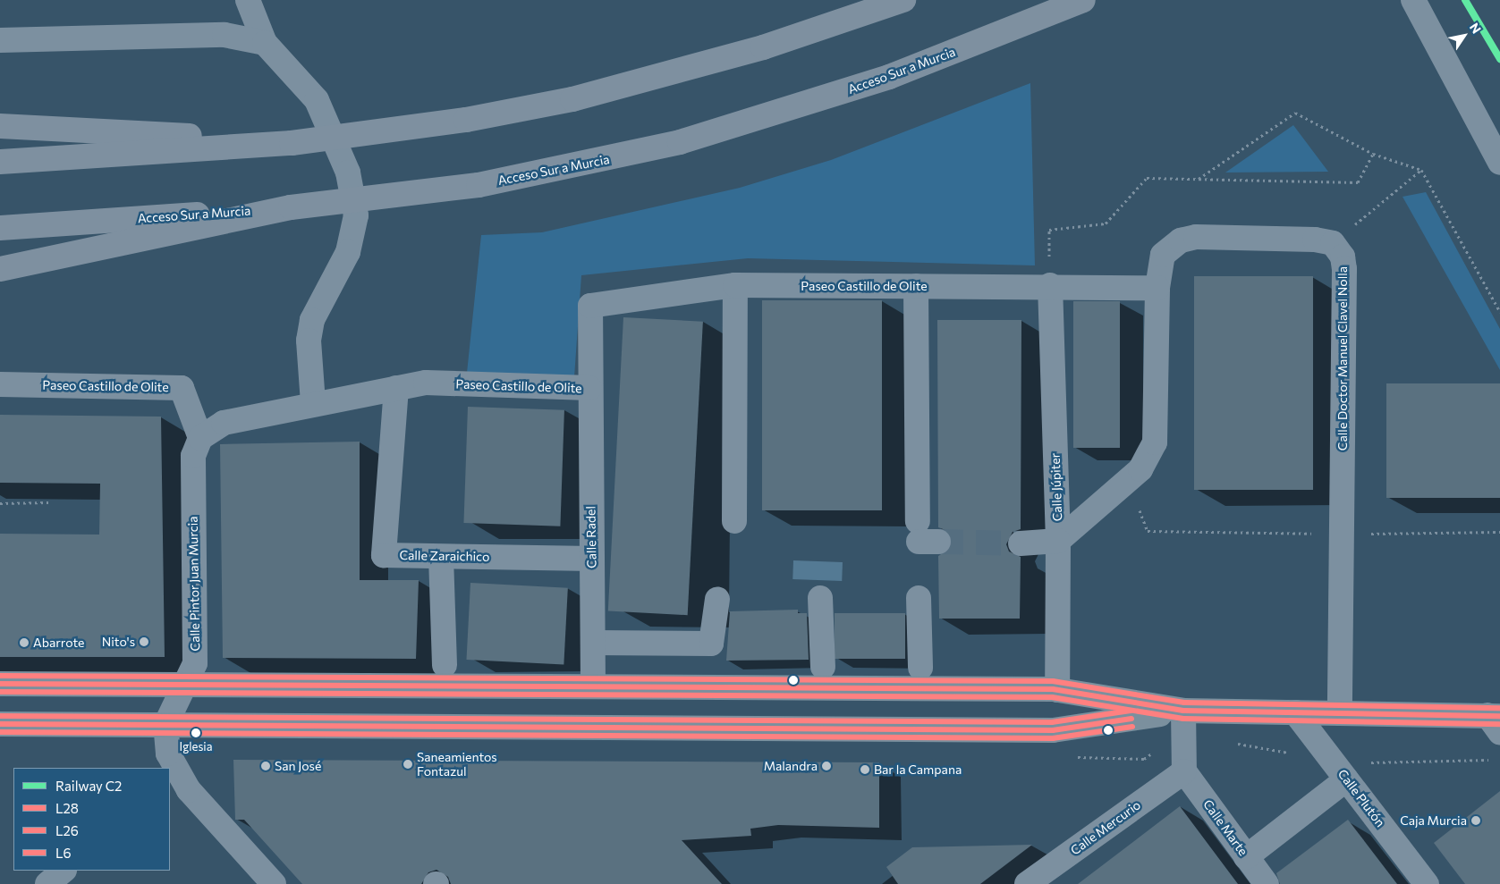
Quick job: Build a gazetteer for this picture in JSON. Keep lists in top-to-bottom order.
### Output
{
  "streets": {
    "highway": ["Acceso Sur a Murcia"],
    "street": [
      "Paseo Castillo de Olite",
      "Calle Doctor Manuel Clavel Nolla",
      "Calle Júpiter",
      "Calle Radel",
      "Calle Zaraichico",
      "Calle Pintor Juan Murcia",
      "Calle Plutón",
      "Calle Mercurio",
      "Calle Marte"
    ]
  },
  "crossings": [
    ["Paseo Castillo de Olite", "Calle Júpiter"],
    ["Paseo Castillo de Olite", "Calle Radel"],
    ["Paseo Castillo de Olite", "Calle Zaraichico"],
    ["Paseo Castillo de Olite", "Calle Pintor Juan Murcia"],
    ["Calle Radel", "Calle Zaraichico"],
    ["Calle Mercurio", "Calle Marte"]
  ],
  "places": [
    "Nito's",
    "Abarrote",
    "Iglesia",
    "Saneamientos Fontazul",
    "San José",
    "Malandra",
    "Bar la Campana",
    "Caja Murcia"
  ],
  "lines": [
    "rail line C2",
    "transit line L6",
    "transit line L28",
    "transit line L26"
  ],
  "legend": [
    "Railway C2",
    "L28",
    "L26",
    "L6"
  ],
  "north": "top right"
}
